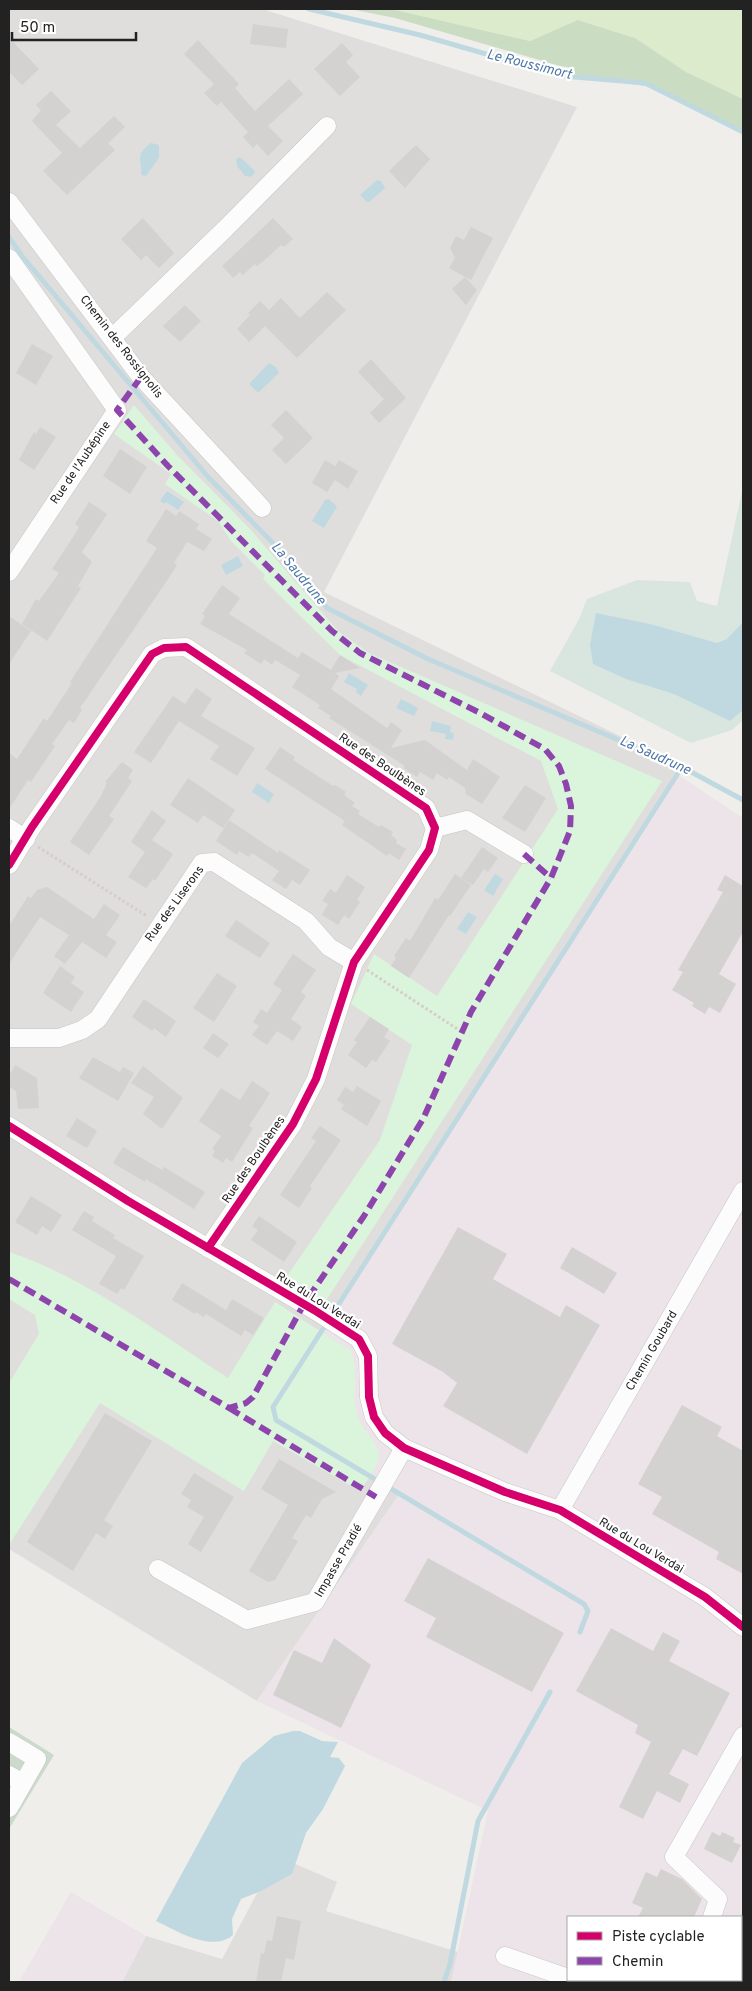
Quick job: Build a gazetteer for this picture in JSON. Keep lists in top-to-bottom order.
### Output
{
  "streets": {
    "street": [
      "Chemin des Rossignolis",
      "Rue de l'Aubépine",
      "Rue des Boulbènes",
      "Rue des Liserons",
      "Rue du Lou Verdai",
      "Chemin Goubard",
      "Impasse Pradié"
    ]
  },
  "crossings": [
    ["Rue des Boulbènes", "Rue des Liserons"],
    ["Rue des Boulbènes", "Rue du Lou Verdai"],
    ["Rue du Lou Verdai", "Chemin Goubard"],
    ["Rue du Lou Verdai", "Impasse Pradié"]
  ],
  "water": ["Le Roussimort", "La Saudrune"],
  "legend": ["Piste cyclable", "Chemin"],
  "scale_bar": "50 m"
}
